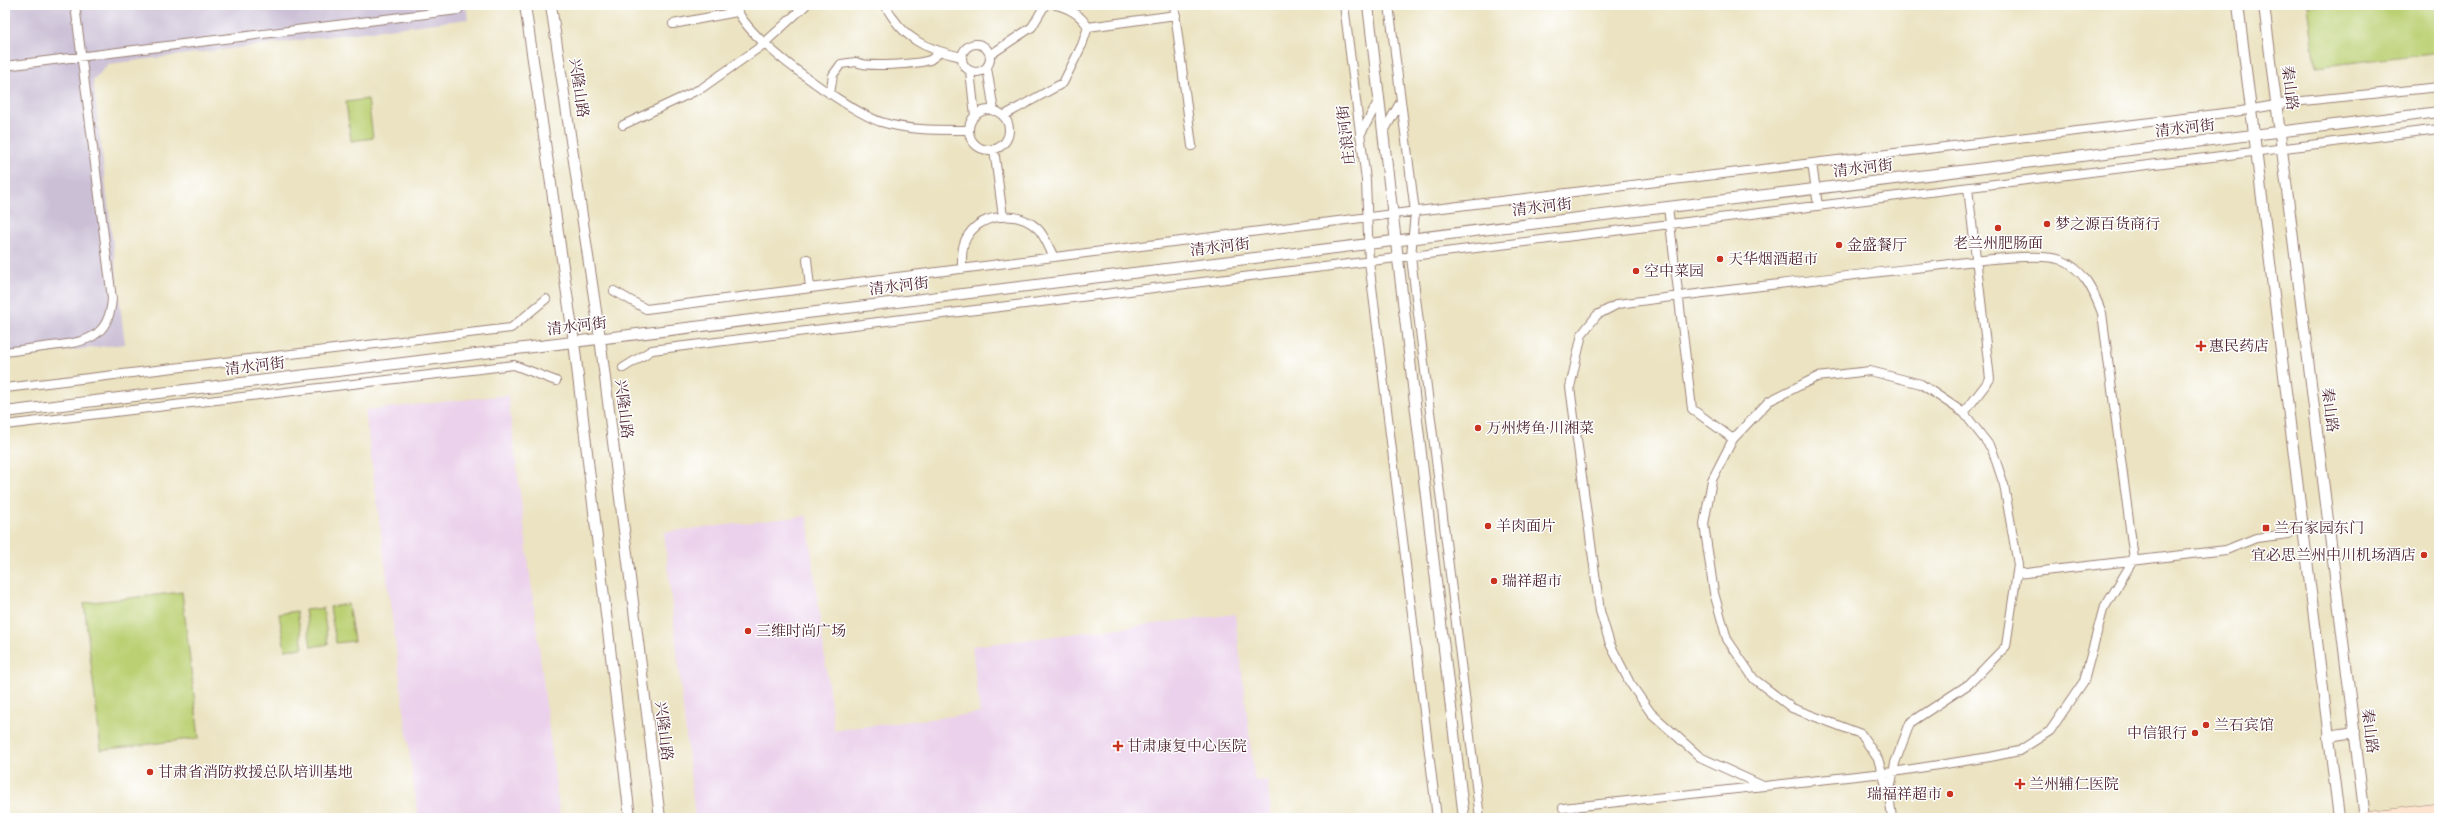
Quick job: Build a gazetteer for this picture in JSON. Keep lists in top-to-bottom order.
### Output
{
  "streets": {
    "street": [
      "兴隆山路",
      "秦山路",
      "清水河街",
      "庄浪河街"
    ]
  },
  "crossings": [
    ["兴隆山路", "清水河街"],
    ["秦山路", "清水河街"],
    ["清水河街", "庄浪河街"]
  ],
  "places": {
    "other": [
      "梦之源百货商行",
      "老兰州肥肠面",
      "金盛餐厅",
      "天华烟酒超市",
      "空中菜园",
      "万州烤鱼·川湘菜",
      "羊肉面片",
      "宜必思兰州中川机场酒店",
      "瑞祥超市",
      "三维时尚广场",
      "兰石宾馆",
      "中信银行",
      "甘肃省消防救援总队培训基地",
      "瑞福祥超市"
    ],
    "health": ["惠民药店", "甘肃康复中心医院", "兰州辅仁医院"],
    "transit": ["兰石家园东门"]
  }
}
